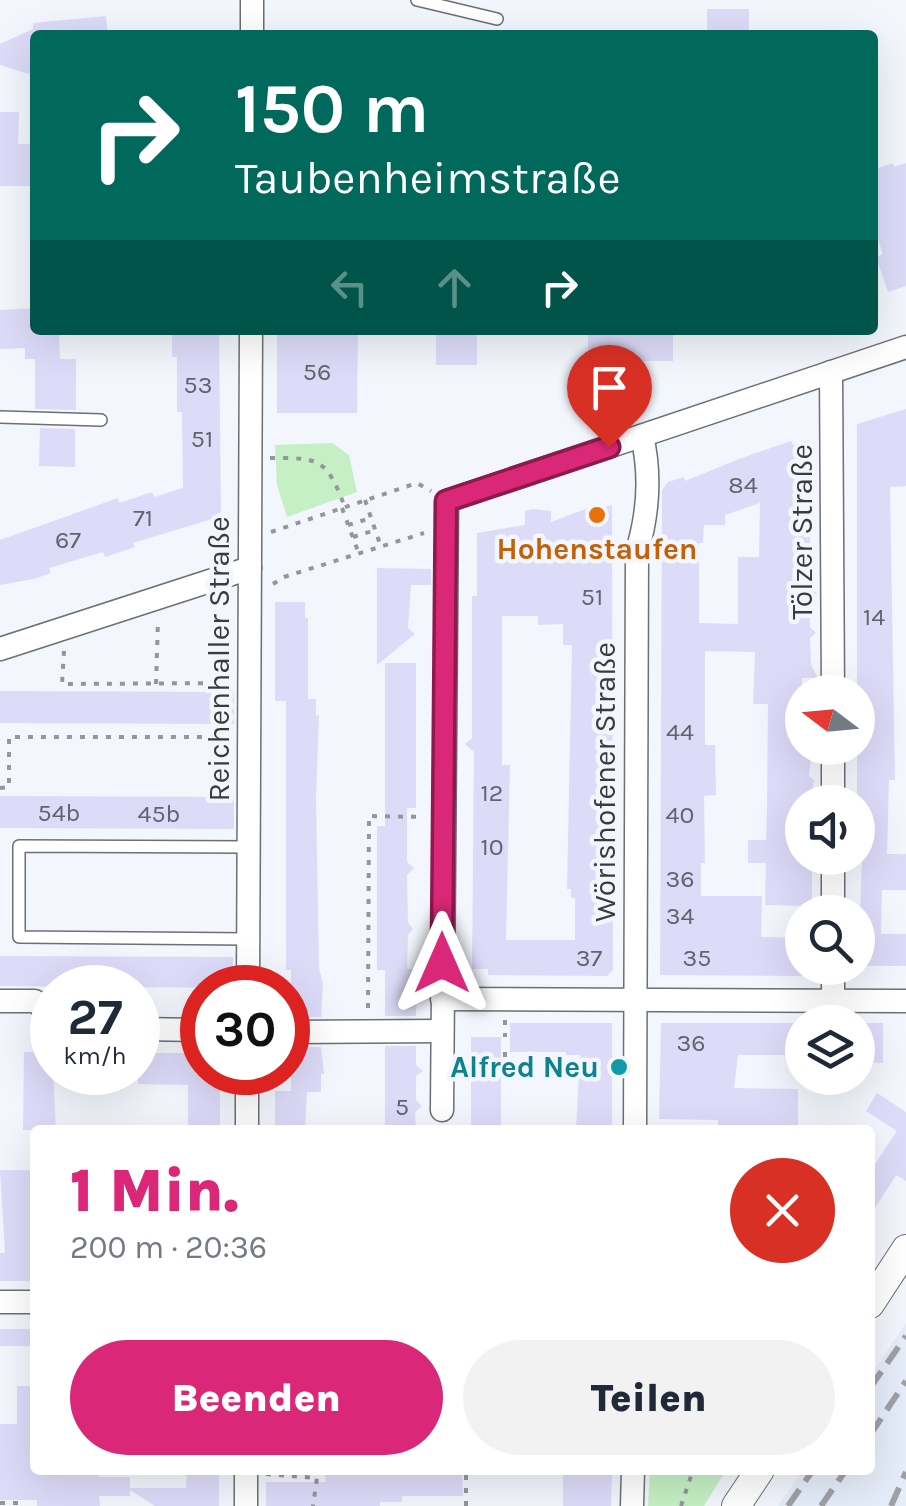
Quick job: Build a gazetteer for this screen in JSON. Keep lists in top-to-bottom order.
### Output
{
  "streets": {
    "street": ["Tölzer Straße", "Reichenhaller Straße", "Wörishofener Straße"]
  },
  "places": ["Hohenstaufen", "Alfred Neu"],
  "house_numbers": [
    "56",
    "53",
    "51",
    "84",
    "71",
    "67",
    "51",
    "14",
    "44",
    "12",
    "54b",
    "45b",
    "40",
    "10",
    "36",
    "34",
    "37",
    "35",
    "36",
    "5"
  ],
  "north": "left",
  "page": {
    "turn": ["150 m", "Taubenheimstraße"],
    "speed": "27 km/h",
    "limit": "30",
    "heading": ["1 Min.", "200 m · 20:36"],
    "buttons": ["Beenden", "Teilen"]
  }
}
